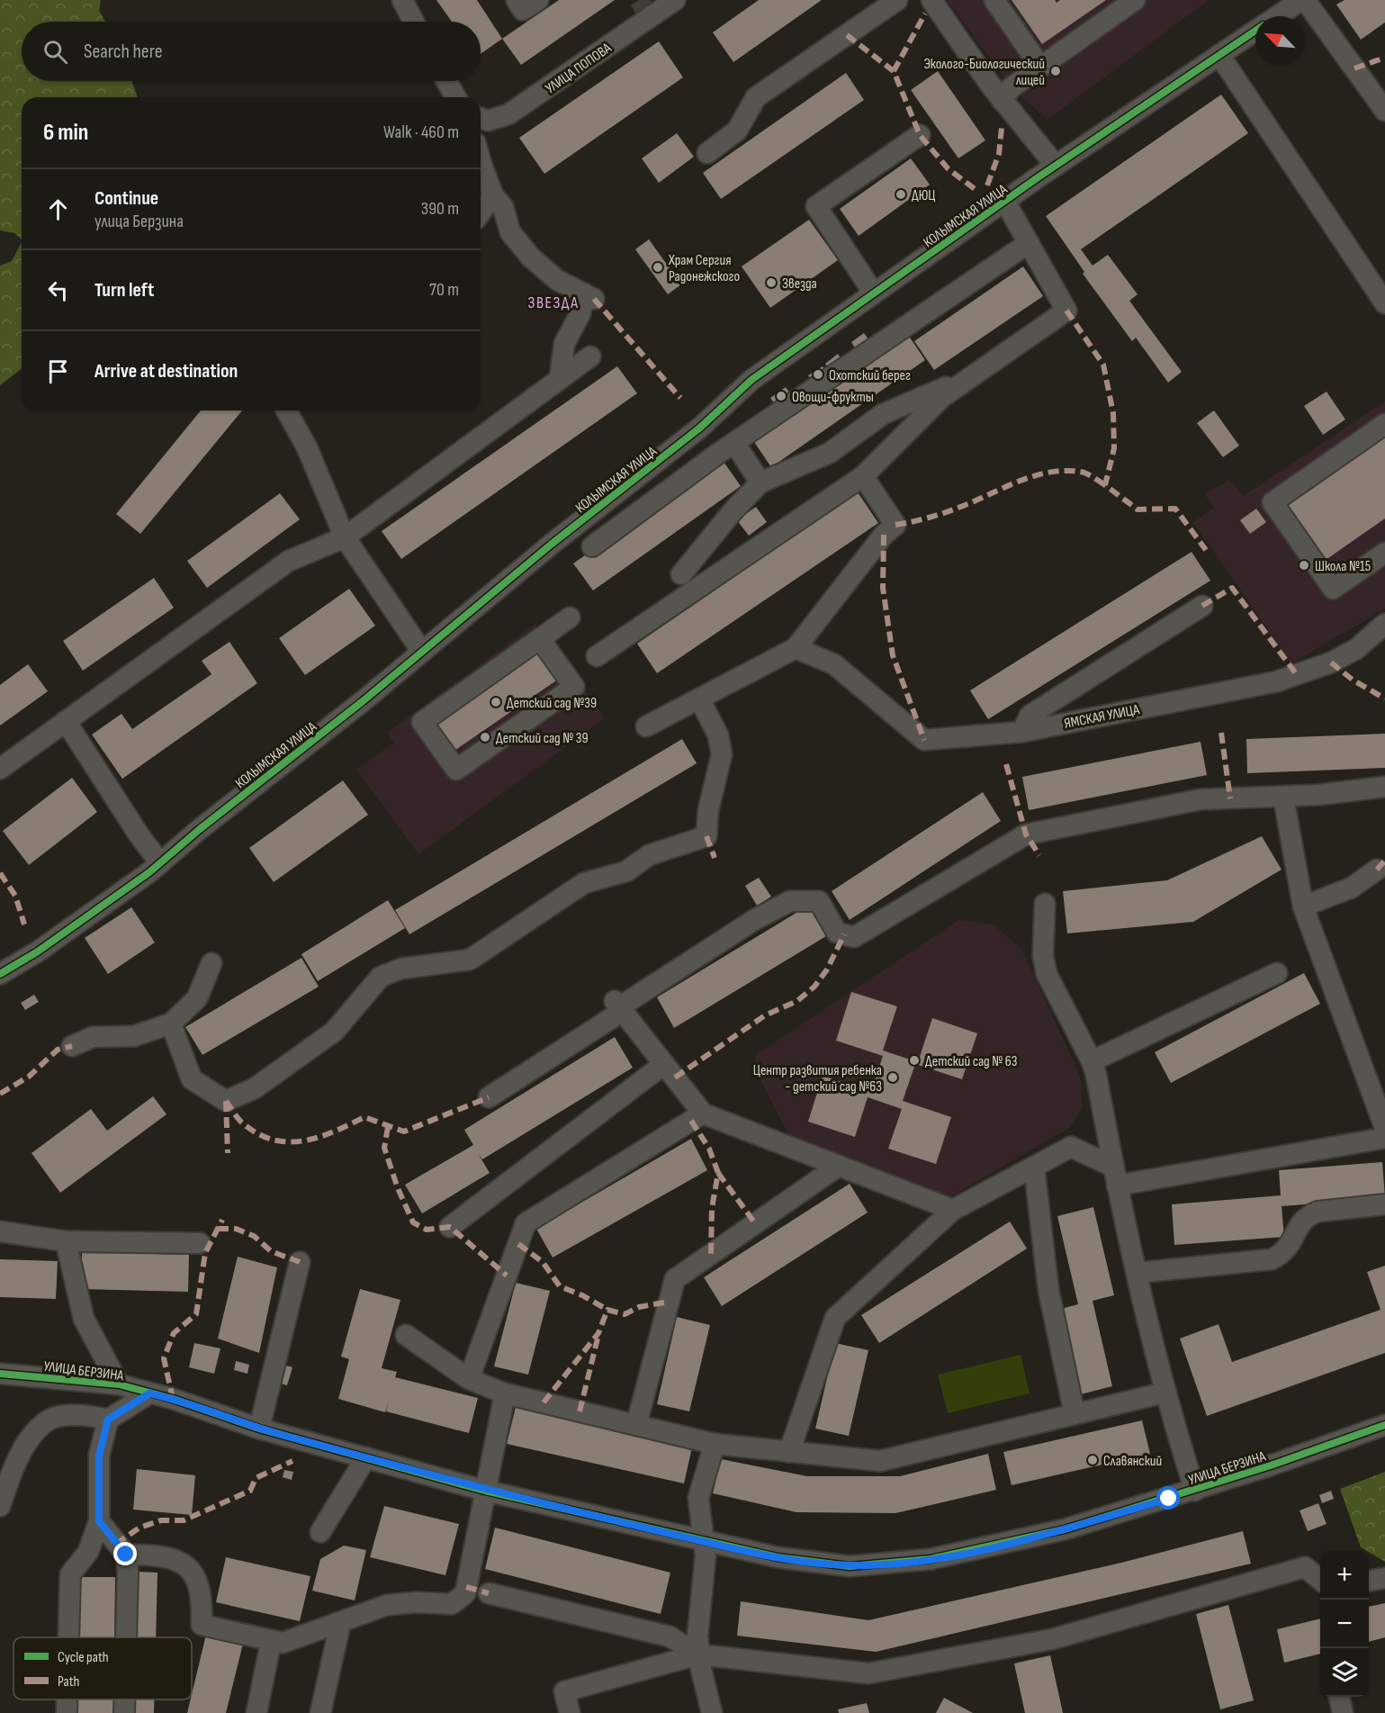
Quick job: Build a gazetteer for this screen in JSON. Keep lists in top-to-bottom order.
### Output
{
  "streets": {
    "street": [
      "УЛИЦА ПОПОВА",
      "КОЛЫМСКАЯ УЛИЦА",
      "ЯМСКАЯ УЛИЦА",
      "УЛИЦА БЕРЗИНА"
    ]
  },
  "districts": ["ЗВЕЗДА"],
  "places": [
    "Эколого-Биологический лицей",
    "ДЮЦ",
    "Храм Сергия Радонежского",
    "Звезда",
    "Охотский берег",
    "Овощи-фрукты",
    "Школа №15",
    "Детский сад №39",
    "Детский сад № 39",
    "Детский сад № 63",
    "Центр развития ребенка - детский сад №63",
    "Славянский"
  ],
  "legend": ["Cycle path", "Path"],
  "north": "top left",
  "page": {
    "search": "Search here",
    "heading": ["6 min", "Walk · 460 m"],
    "list": [
      ["Continue", "улица Берзина", "390 m"],
      ["Turn left", "70 m"],
      "Arrive at destination"
    ],
    "map_buttons": ["+", "−"]
  }
}
